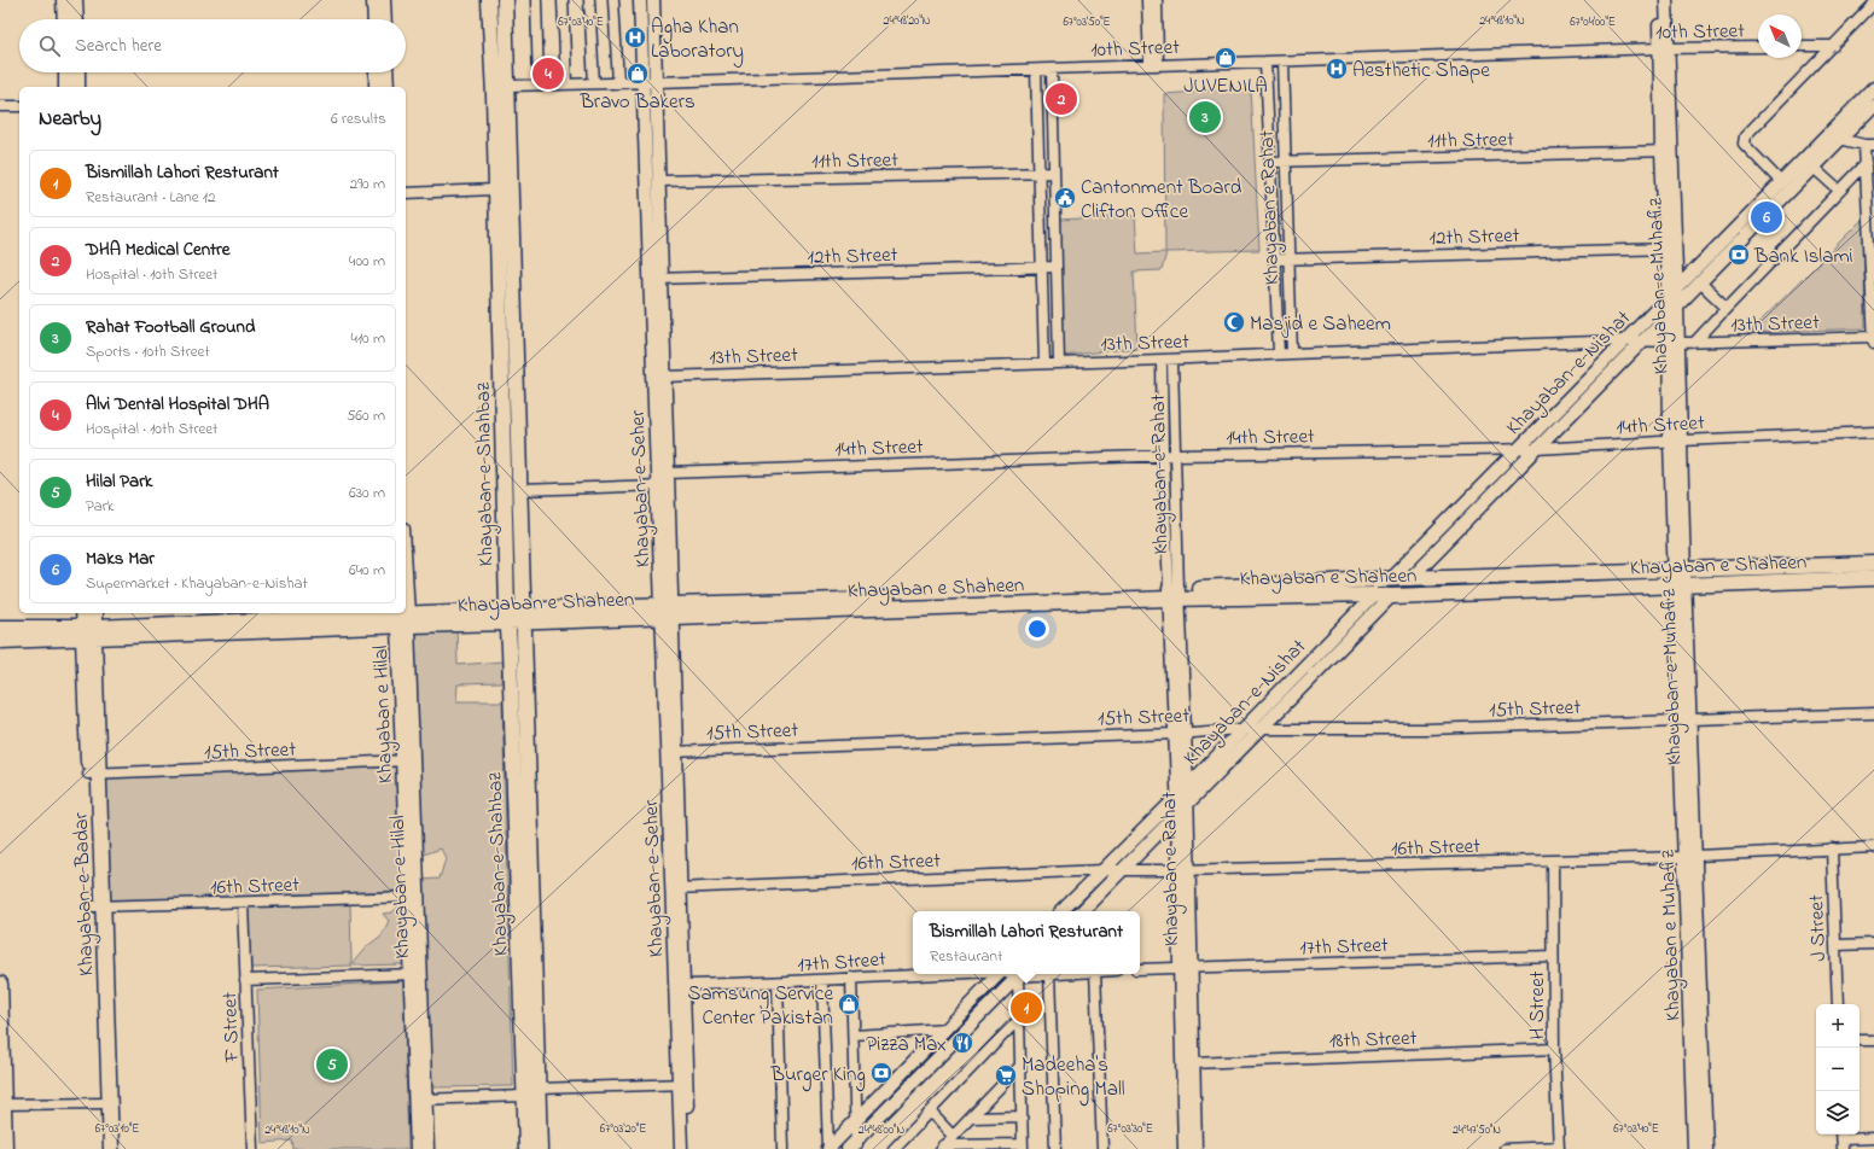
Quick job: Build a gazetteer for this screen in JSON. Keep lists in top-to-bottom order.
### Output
{
  "streets": {
    "main road": ["Khayaban-e-Shahbaz", "Khayaban e Shaheen", "Khayaban-e-Badar"],
    "street": [
      "10th Street",
      "11th Street",
      "Khayaban e Rahat",
      "12th Street",
      "Khayaban-e-Muhafiz",
      "13th Street",
      "Khayaban-e-Nishat",
      "14th Street",
      "Khayaban-e-Rahat",
      "Khayaban-e-Seher",
      "15th Street",
      "Khayaban e Hilal",
      "16th Street",
      "J Street",
      "Khayaban e Muhafiz",
      "17th Street",
      "H Street",
      "F Street",
      "18th Street"
    ]
  },
  "crossings": [
    ["10th Street", "Khayaban e Rahat"],
    ["10th Street", "Khayaban-e-Muhafiz"],
    ["10th Street", "Khayaban-e-Shahbaz"],
    ["10th Street", "Khayaban-e-Seher"],
    ["11th Street", "Khayaban e Rahat"],
    ["11th Street", "Khayaban-e-Muhafiz"],
    ["11th Street", "Khayaban-e-Seher"],
    ["Khayaban e Rahat", "12th Street"],
    ["Khayaban e Rahat", "13th Street"],
    ["Khayaban e Rahat", "Khayaban-e-Nishat"],
    ["Khayaban e Rahat", "Khayaban-e-Rahat"],
    ["Khayaban e Rahat", "Khayaban e Shaheen"],
    ["Khayaban e Rahat", "15th Street"],
    ["Khayaban e Rahat", "16th Street"],
    ["Khayaban e Rahat", "17th Street"],
    ["Khayaban e Rahat", "18th Street"],
    ["12th Street", "Khayaban-e-Muhafiz"],
    ["12th Street", "Khayaban-e-Seher"],
    ["Khayaban-e-Muhafiz", "13th Street"],
    ["Khayaban-e-Muhafiz", "Khayaban-e-Nishat"],
    ["Khayaban-e-Muhafiz", "14th Street"],
    ["Khayaban-e-Muhafiz", "Khayaban e Shaheen"],
    ["Khayaban-e-Muhafiz", "15th Street"],
    ["Khayaban-e-Muhafiz", "16th Street"],
    ["Khayaban-e-Muhafiz", "Khayaban e Muhafiz"],
    ["13th Street", "Khayaban-e-Nishat"],
    ["13th Street", "Khayaban-e-Rahat"],
    ["13th Street", "Khayaban-e-Seher"],
    ["Khayaban-e-Nishat", "14th Street"],
    ["Khayaban-e-Nishat", "Khayaban e Shaheen"],
    ["Khayaban-e-Nishat", "15th Street"],
    ["Khayaban-e-Nishat", "16th Street"],
    ["14th Street", "Khayaban-e-Shahbaz"],
    ["14th Street", "Khayaban-e-Rahat"],
    ["14th Street", "Khayaban-e-Seher"],
    ["Khayaban-e-Shahbaz", "Khayaban e Shaheen"],
    ["Khayaban-e-Rahat", "Khayaban e Shaheen"],
    ["Khayaban-e-Seher", "Khayaban e Shaheen"],
    ["Khayaban-e-Seher", "15th Street"],
    ["Khayaban-e-Seher", "16th Street"],
    ["Khayaban-e-Seher", "17th Street"],
    ["Khayaban e Shaheen", "Khayaban-e-Badar"],
    ["15th Street", "Khayaban e Hilal"],
    ["15th Street", "Khayaban-e-Badar"],
    ["Khayaban e Hilal", "16th Street"],
    ["16th Street", "Khayaban-e-Badar"],
    ["16th Street", "J Street"],
    ["16th Street", "H Street"],
    ["16th Street", "F Street"],
    ["17th Street", "H Street"],
    ["H Street", "18th Street"]
  ],
  "places": {
    "hospital": ["Agha Khan Laboratory", "Aesthetic Shape"],
    "shop": ["JUVENILA", "Bravo Bakers", "Samsung Service Center Pakistan"],
    "public building": ["Cantonment Board Clifton Office"],
    "bank": ["Bank Islami", "Burger King"],
    "mosque": ["Masjid e Saheem"],
    "restaurant": ["Pizza Max"],
    "supermarket": ["Madeeha's Shoping Mall"]
  },
  "north": "top left",
  "page": {
    "search": "Search here",
    "pins": [
      "4",
      "2",
      "3",
      "6",
      "1",
      "5"
    ],
    "heading": ["Nearby", "6 results"],
    "list": [
      {
        "mark": "1",
        "name": "Bismillah Lahori Resturant",
        "note": "Restaurant · Lane 12",
        "value": "290 m"
      },
      {
        "mark": "2",
        "name": "DHA Medical Centre",
        "note": "Hospital · 10th Street",
        "value": "400 m"
      },
      {
        "mark": "3",
        "name": "Rahat Football Ground",
        "note": "Sports · 10th Street",
        "value": "410 m"
      },
      {
        "mark": "4",
        "name": "Alvi Dental Hospital DHA",
        "note": "Hospital · 10th Street",
        "value": "560 m"
      },
      {
        "mark": "5",
        "name": "Hilal Park",
        "note": "Park",
        "value": "630 m"
      },
      {
        "mark": "6",
        "name": "Maks Mar",
        "note": "Supermarket · Khayaban-e-Nishat",
        "value": "640 m"
      }
    ],
    "popup": ["Bismillah Lahori Resturant", "Restaurant"],
    "map_buttons": ["+", "−"]
  },
  "coordinates": [
    "24°48'20\"N",
    "24°48'10\"N",
    "67°03'40\"E",
    "67°03'50\"E",
    "67°04'00\"E",
    "67°03'10\"E",
    "67°03'20\"E",
    "67°03'30\"E",
    "24°48'00\"N",
    "24°47'50\"N"
  ]
}
